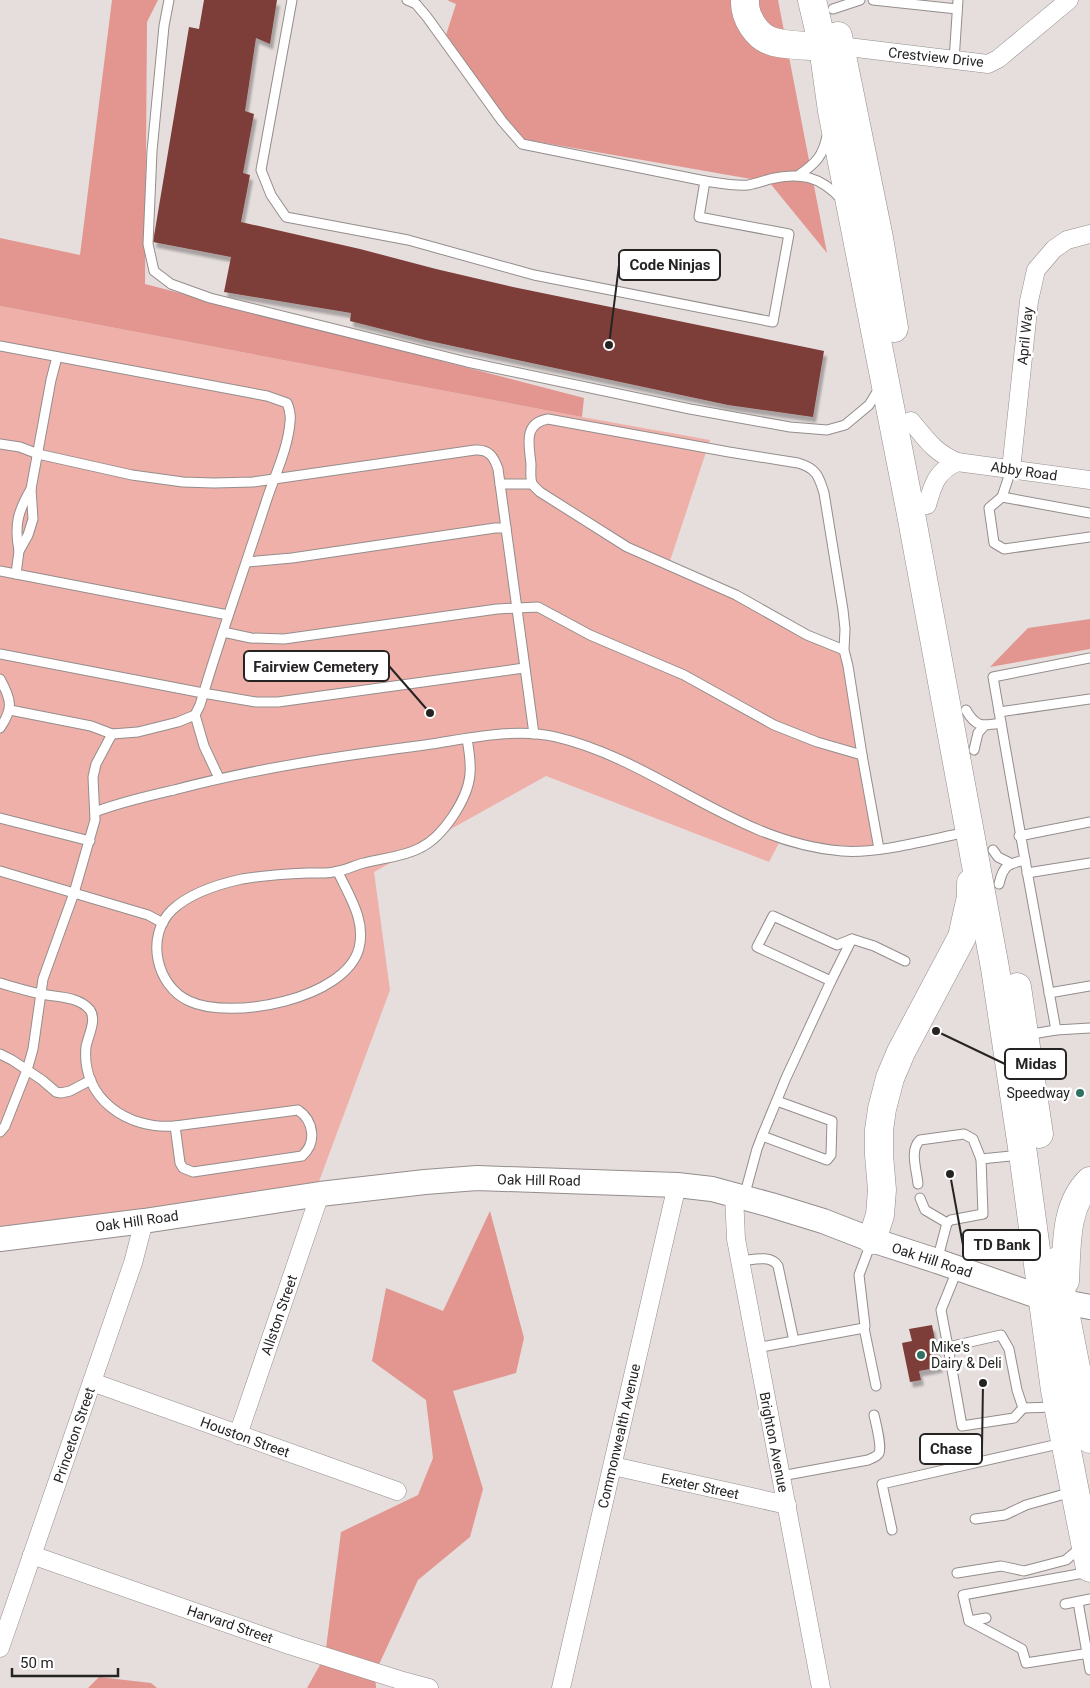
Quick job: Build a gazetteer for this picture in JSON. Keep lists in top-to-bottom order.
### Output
{
  "streets": {
    "street": [
      "Crestview Drive",
      "April Way",
      "Abby Road",
      "Oak Hill Road",
      "Allston Street",
      "Princeton Street",
      "Commonwealth Avenue",
      "Houston Street",
      "Brighton Avenue",
      "Exeter Street",
      "Harvard Street"
    ]
  },
  "crossings": [
    ["April Way", "Abby Road"],
    ["Oak Hill Road", "Allston Street"],
    ["Oak Hill Road", "Princeton Street"],
    ["Oak Hill Road", "Commonwealth Avenue"],
    ["Oak Hill Road", "Brighton Avenue"],
    ["Allston Street", "Houston Street"],
    ["Princeton Street", "Houston Street"],
    ["Princeton Street", "Harvard Street"],
    ["Commonwealth Avenue", "Exeter Street"],
    ["Brighton Avenue", "Exeter Street"]
  ],
  "places": [
    "Code Ninjas",
    "Fairview Cemetery",
    "Midas",
    "Speedway",
    "TD Bank",
    "Mike's Dairy & Deli",
    "Chase"
  ],
  "scale_bar": "50 m"
}
